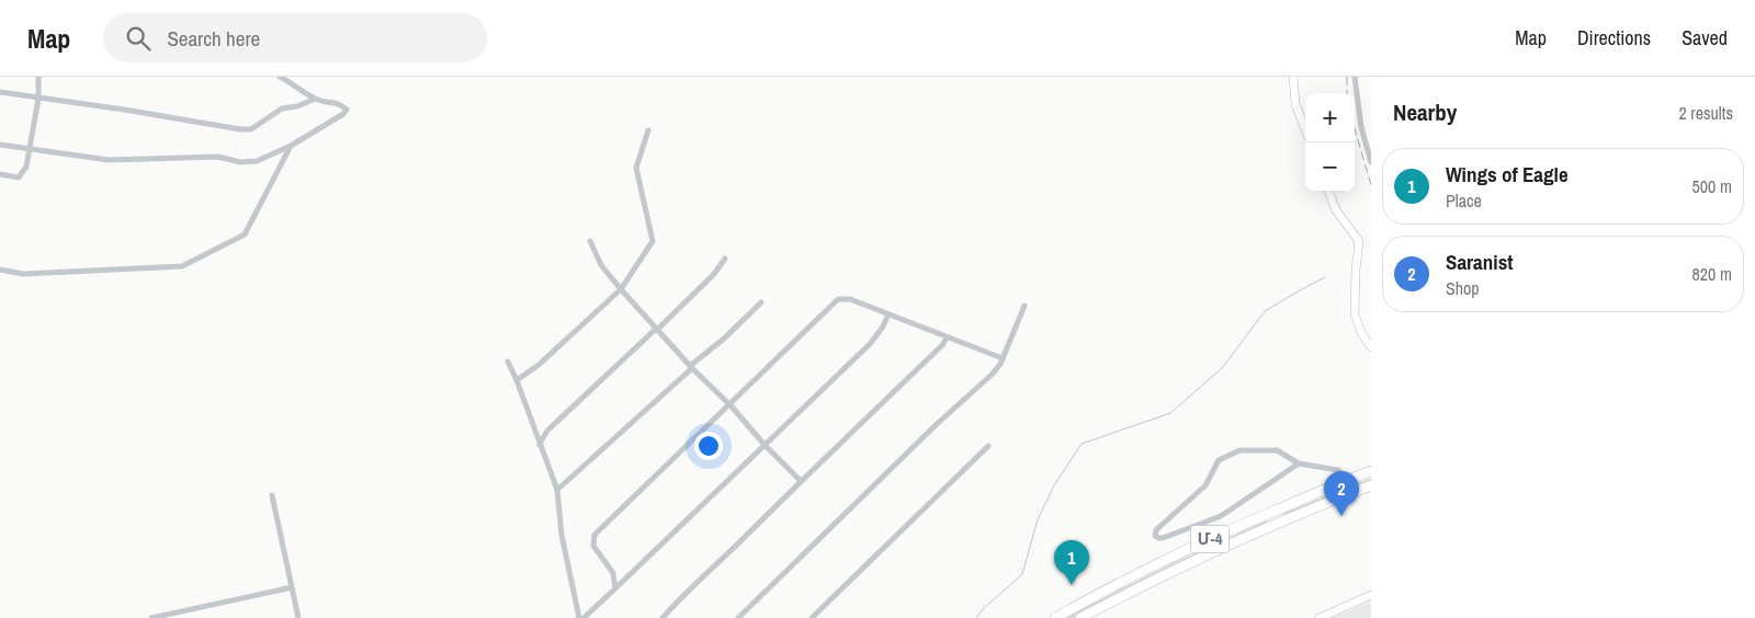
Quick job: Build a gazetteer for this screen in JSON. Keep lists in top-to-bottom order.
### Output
{
  "streets": {
    "highway": ["Մ-4"]
  },
  "page": {
    "header": "Map",
    "search": "Search here",
    "nav": ["Map", "Directions", "Saved"],
    "heading": ["Nearby", "2 results"],
    "map_buttons": ["+", "−"],
    "list": [
      {
        "mark": "1",
        "name": "Wings of Eagle",
        "note": "Place",
        "value": "500 m"
      },
      {
        "mark": "2",
        "name": "Saranist",
        "note": "Shop",
        "value": "820 m"
      }
    ],
    "pins": ["2", "1"]
  }
}
